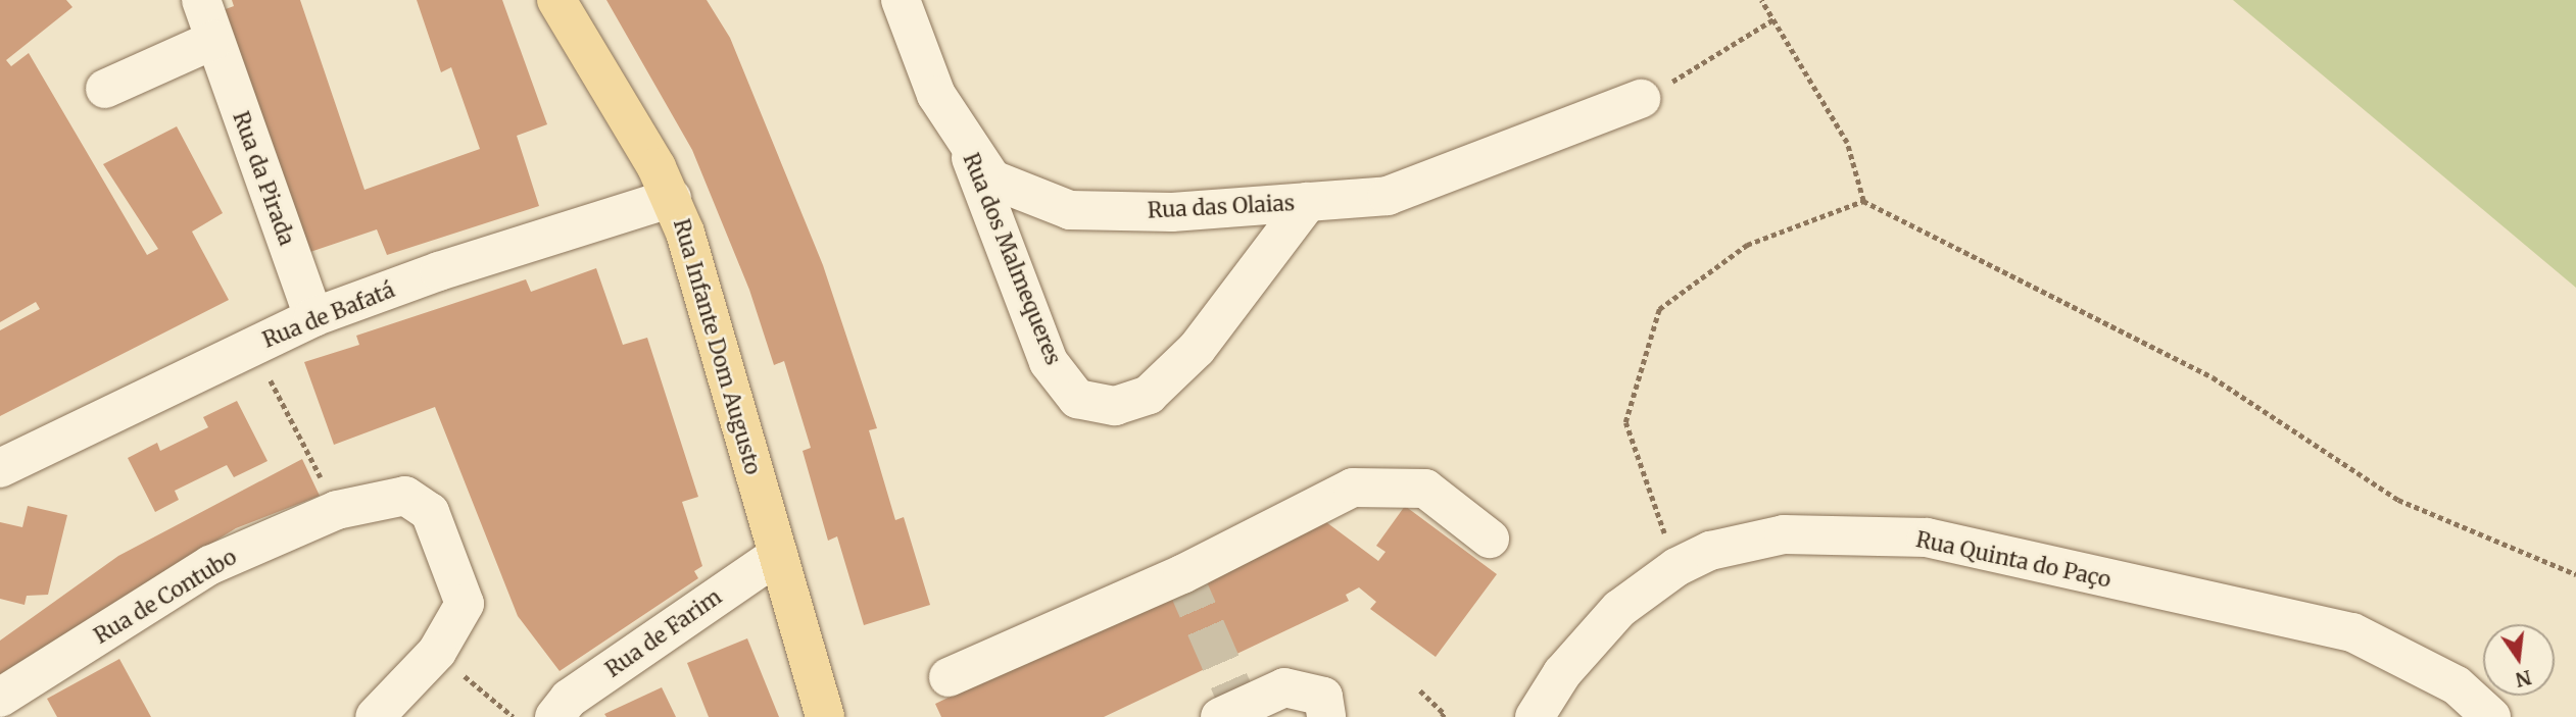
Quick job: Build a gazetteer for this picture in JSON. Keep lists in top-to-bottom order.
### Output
{
  "streets": {
    "main road": ["Rua Infante Dom Augusto"],
    "street": [
      "Rua da Pirada",
      "Rua das Olaias",
      "Rua dos Malmequeres",
      "Rua de Bafatá",
      "Rua Quinta do Paço",
      "Rua de Contubo",
      "Rua de Farim"
    ]
  },
  "crossings": [
    ["Rua da Pirada", "Rua de Bafatá"],
    ["Rua das Olaias", "Rua dos Malmequeres"],
    ["Rua de Bafatá", "Rua Infante Dom Augusto"],
    ["Rua Infante Dom Augusto", "Rua de Farim"]
  ],
  "north": "bottom"
}
